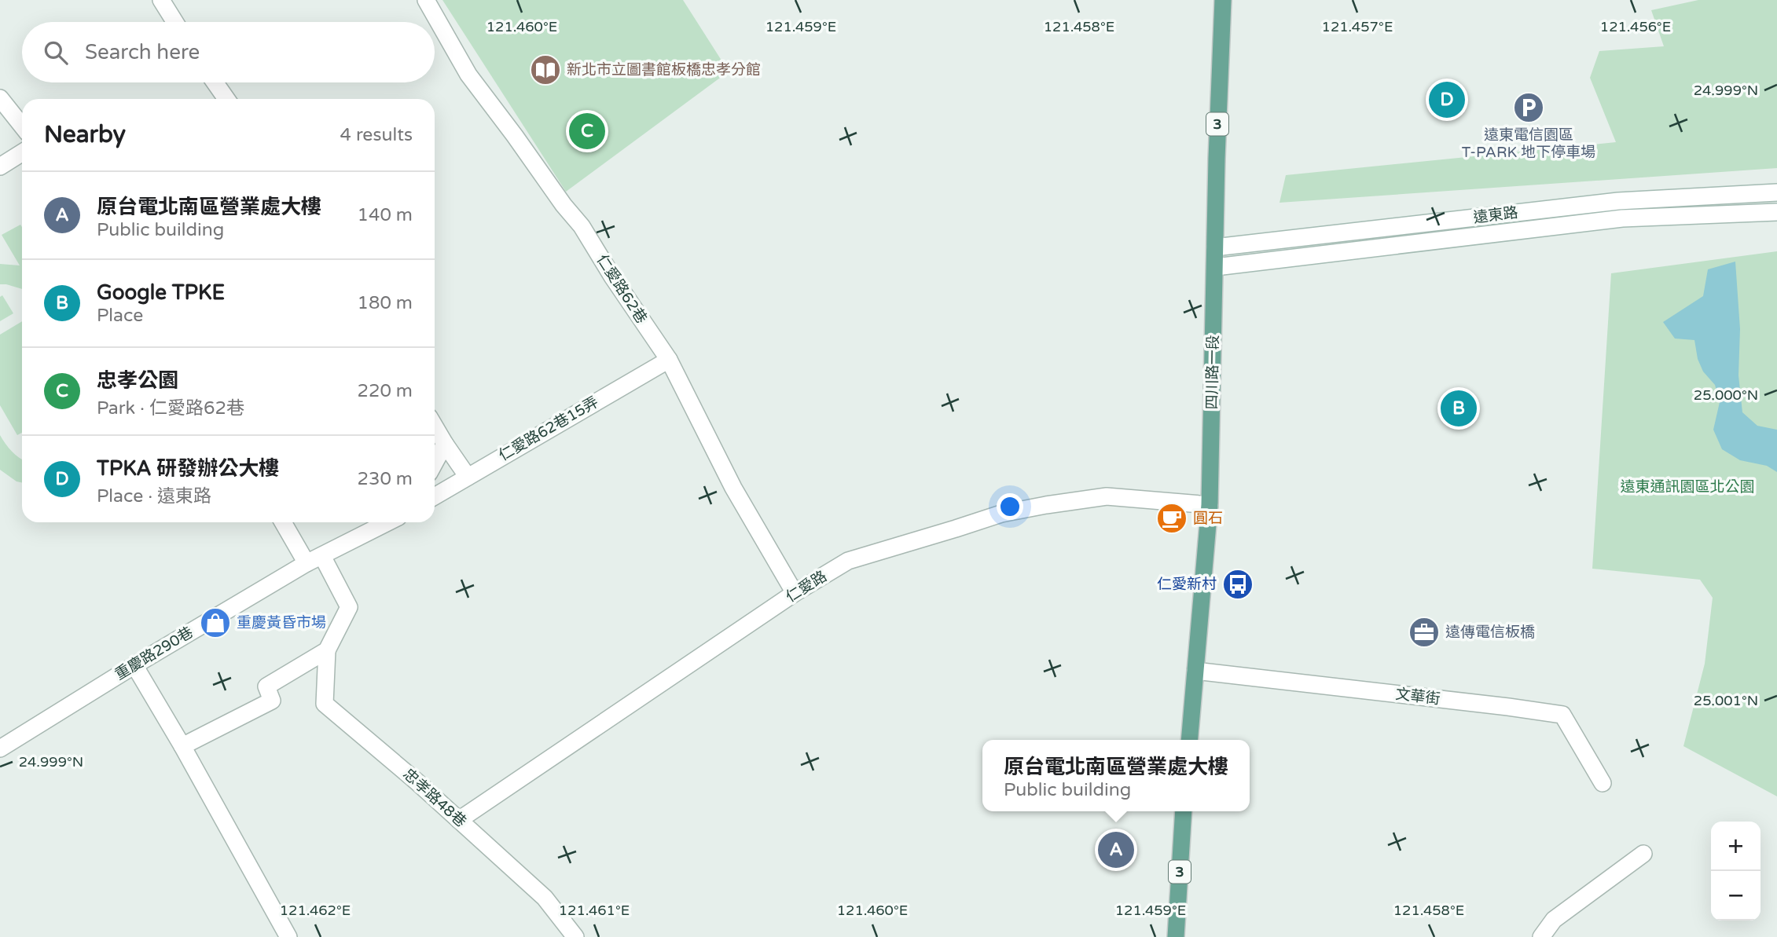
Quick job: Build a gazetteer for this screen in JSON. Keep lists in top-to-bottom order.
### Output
{
  "streets": {
    "main road": ["3", "四川路一段"],
    "street": [
      "遠東路",
      "仁愛路62巷",
      "仁愛路62巷15弄",
      "仁愛路",
      "重慶路290巷",
      "文華街",
      "忠孝路48巷"
    ]
  },
  "crossings": [
    ["遠東路", "四川路一段"],
    ["仁愛路62巷", "仁愛路62巷15弄"],
    ["仁愛路62巷", "仁愛路"],
    ["四川路一段", "仁愛路"],
    ["四川路一段", "文華街"],
    ["仁愛路", "忠孝路48巷"]
  ],
  "parks": ["遠東通訊園區北公園"],
  "places": {
    "library": ["新北市立圖書館板橋忠孝分館"],
    "parking": ["遠東電信園區 T-PARK 地下停車場"],
    "cafe": ["圓石"],
    "bus stop": ["仁愛新村"],
    "shop": ["重慶黃昏市場"],
    "office": ["遠傳電信板橋"]
  },
  "page": {
    "search": "Search here",
    "pins": [
      "D",
      "C",
      "B",
      "A"
    ],
    "heading": ["Nearby", "4 results"],
    "list": [
      {
        "mark": "A",
        "name": "原台電北南區營業處大樓",
        "note": "Public building",
        "value": "140 m"
      },
      {
        "mark": "B",
        "name": "Google TPKE",
        "note": "Place",
        "value": "180 m"
      },
      {
        "mark": "C",
        "name": "忠孝公園",
        "note": "Park · 仁愛路62巷",
        "value": "220 m"
      },
      {
        "mark": "D",
        "name": "TPKA 研發辦公大樓",
        "note": "Place · 遠東路",
        "value": "230 m"
      }
    ],
    "popup": ["原台電北南區營業處大樓", "Public building"],
    "map_buttons": ["+", "−"]
  },
  "coordinates": [
    "121.456°E",
    "121.460°E",
    "121.459°E",
    "121.458°E",
    "121.457°E",
    "24.999°N",
    "25.000°N",
    "25.001°N",
    "121.462°E",
    "121.461°E"
  ]
}
